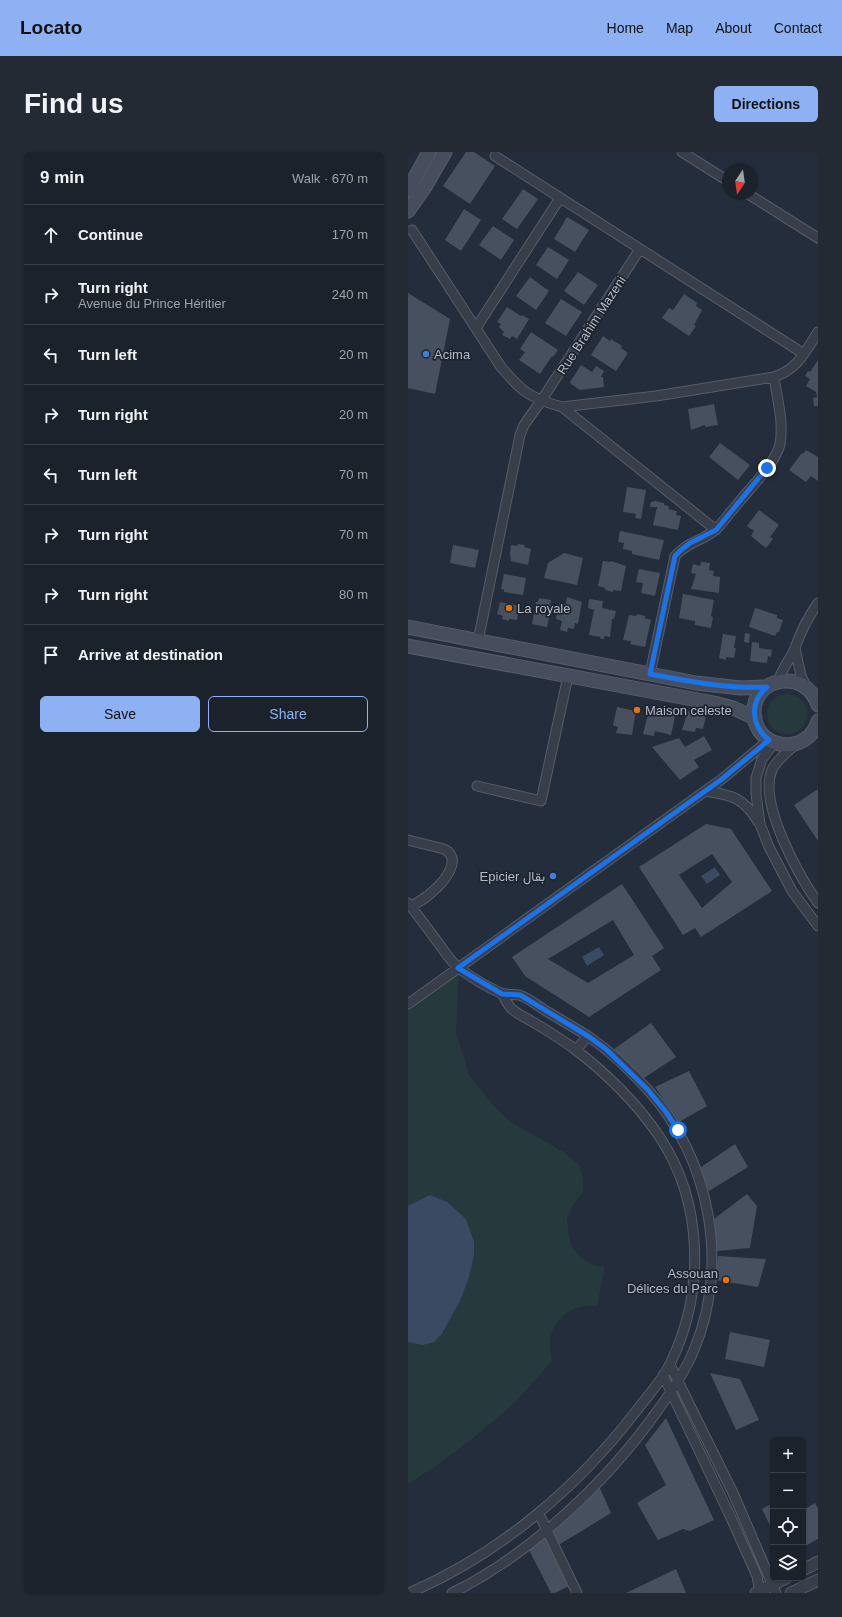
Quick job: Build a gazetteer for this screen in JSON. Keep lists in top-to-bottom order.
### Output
{
  "streets": {
    "street": ["Rue Brahim Mazeni"]
  },
  "places": [
    "Acima",
    "La royale",
    "Maison celeste",
    "Epicier بقال",
    "Assouan Délices du Parc"
  ],
  "north": "bottom",
  "page": {
    "header": "Locato",
    "nav": [
      "Home",
      "Map",
      "About",
      "Contact"
    ],
    "buttons": [
      "Directions",
      ["Save", "Share"]
    ],
    "title": "Find us",
    "heading": ["9 min", "Walk · 670 m"],
    "list": [
      ["Continue", "170 m"],
      ["Turn right", "Avenue du Prince Héritier", "240 m"],
      ["Turn left", "20 m"],
      ["Turn right", "20 m"],
      ["Turn left", "70 m"],
      ["Turn right", "70 m"],
      ["Turn right", "80 m"],
      "Arrive at destination"
    ],
    "map_buttons": ["+", "−"]
  }
}
